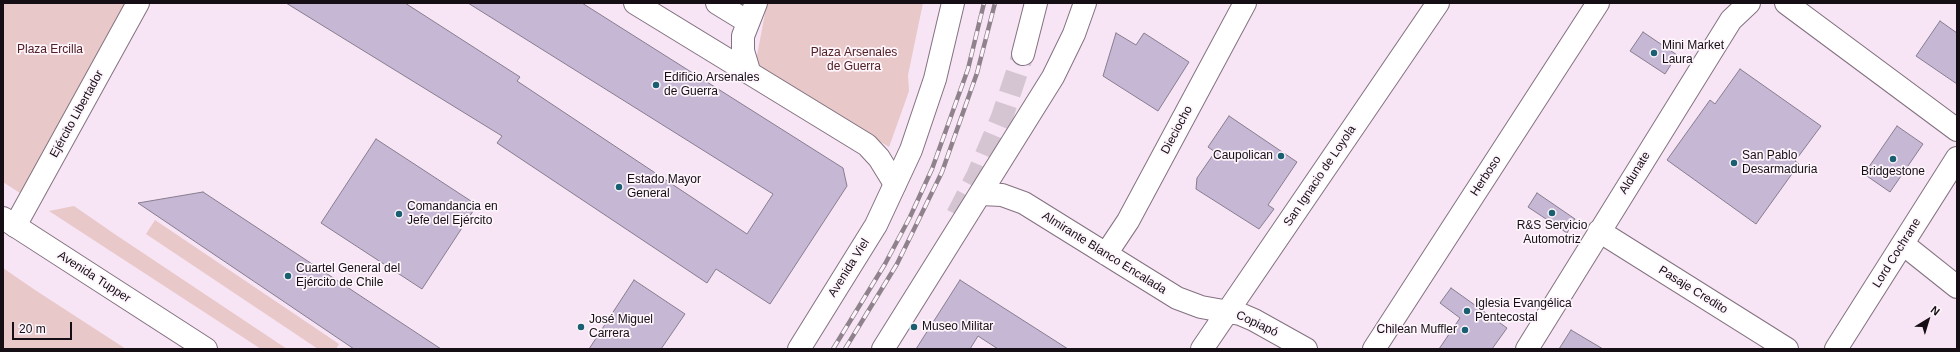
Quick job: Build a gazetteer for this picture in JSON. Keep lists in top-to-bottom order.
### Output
{
  "streets": {
    "main road": [
      "Ejército Libertador",
      "Dieciocho",
      "Aldunate",
      "San Ignacio de Loyola",
      "Herboso",
      "Almirante Blanco Encalada",
      "Lord Cochrane",
      "Avenida Viel",
      "Avenida Tupper",
      "Pasaje Credito",
      "Copiapó"
    ]
  },
  "crossings": [
    ["Ejército Libertador", "Avenida Tupper"],
    ["Dieciocho", "Almirante Blanco Encalada"],
    ["Aldunate", "Pasaje Credito"],
    ["San Ignacio de Loyola", "Almirante Blanco Encalada"],
    ["San Ignacio de Loyola", "Copiapó"],
    ["Almirante Blanco Encalada", "Copiapó"]
  ],
  "parks": ["Plaza Ercilla", "Plaza Arsenales de Guerra"],
  "places": [
    "Mini Market Laura",
    "Edificio Arsenales de Guerra",
    "Caupolican",
    "Bridgestone",
    "San Pablo Desarmaduria",
    "Estado Mayor General",
    "R&S Servicio Automotriz",
    "Comandancia en Jefe del Ejército",
    "Cuartel General del Ejército de Chile",
    "Iglesia Evangélica Pentecostal",
    "José Miguel Carrera",
    "Museo Militar",
    "Chilean Muffler"
  ],
  "scale_bar": "20 m",
  "north": "top right"
}
